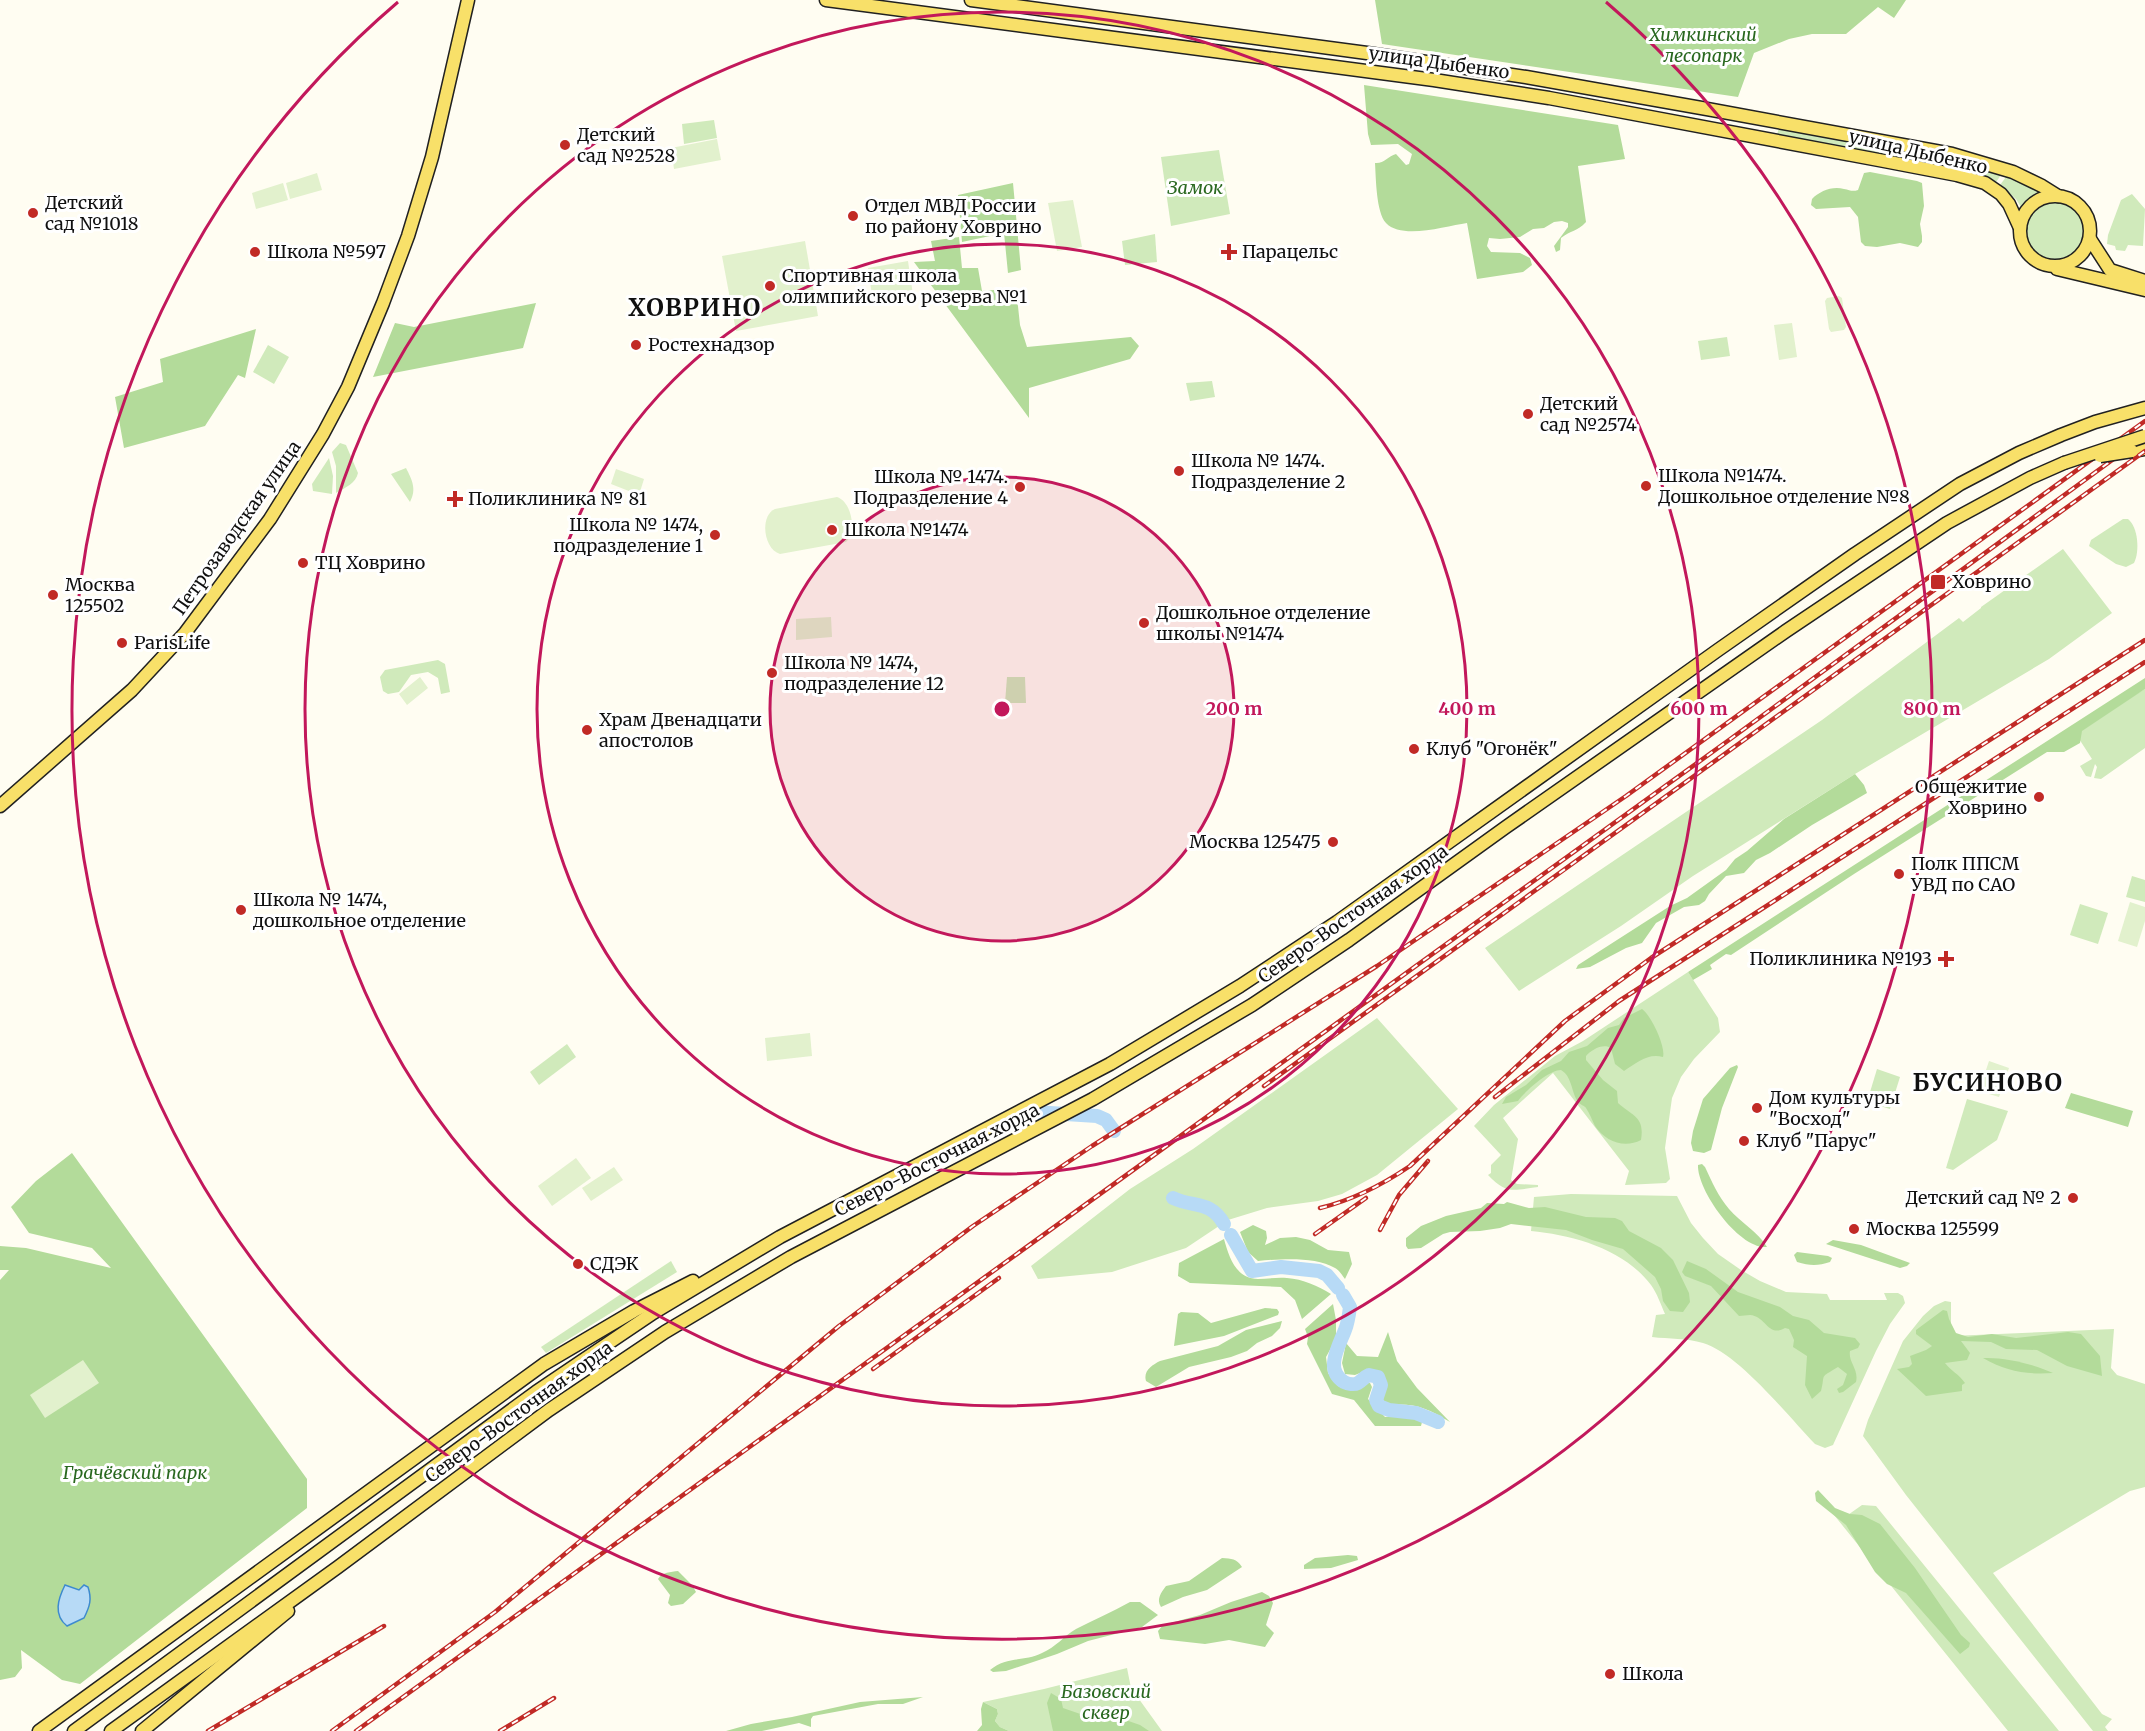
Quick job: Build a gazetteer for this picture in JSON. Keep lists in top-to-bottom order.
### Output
{
  "streets": {
    "main road": ["улица Дыбенко", "Петрозаводская улица", "Северо-Восточная хорда"]
  },
  "districts": ["ХОВРИНО", "БУСИНОВО"],
  "parks": [
    "Химкинский лесопарк",
    "Замок",
    "Грачёвский парк",
    "Базовский сквер"
  ],
  "places": {
    "other": [
      "Детский сад №2528",
      "Детский сад №1018",
      "Отдел МВД России по району Ховрино",
      "Школа №597",
      "Спортивная школа олимпийского резерва №1",
      "Ростехнадзор",
      "Детский сад №2574",
      "Школа № 1474. Подразделение 2",
      "Школа №1474. Дошкольное отделение №8",
      "Школа № 1474. Подразделение 4",
      "Школа №1474",
      "Школа № 1474, подразделение 1",
      "ТЦ Ховрино",
      "Москва 125502",
      "Дошкольное отделение школы №1474",
      "ParisLife",
      "Школа № 1474, подразделение 12",
      "Храм Двенадцати апостолов",
      "Клуб \"Огонёк\"",
      "Общежитие Ховрино",
      "Москва 125475",
      "Полк ППСМ УВД по САО",
      "Школа № 1474, дошкольное отделение",
      "Дом культуры \"Восход\"",
      "Клуб \"Парус\"",
      "Детский сад № 2",
      "Москва 125599",
      "СДЭК",
      "Школа"
    ],
    "health": ["Парацельс", "Поликлиника № 81", "Поликлиника №193"],
    "transit": ["Ховрино"]
  },
  "rings": [
    "200 m",
    "400 m",
    "600 m",
    "800 m"
  ]
}
